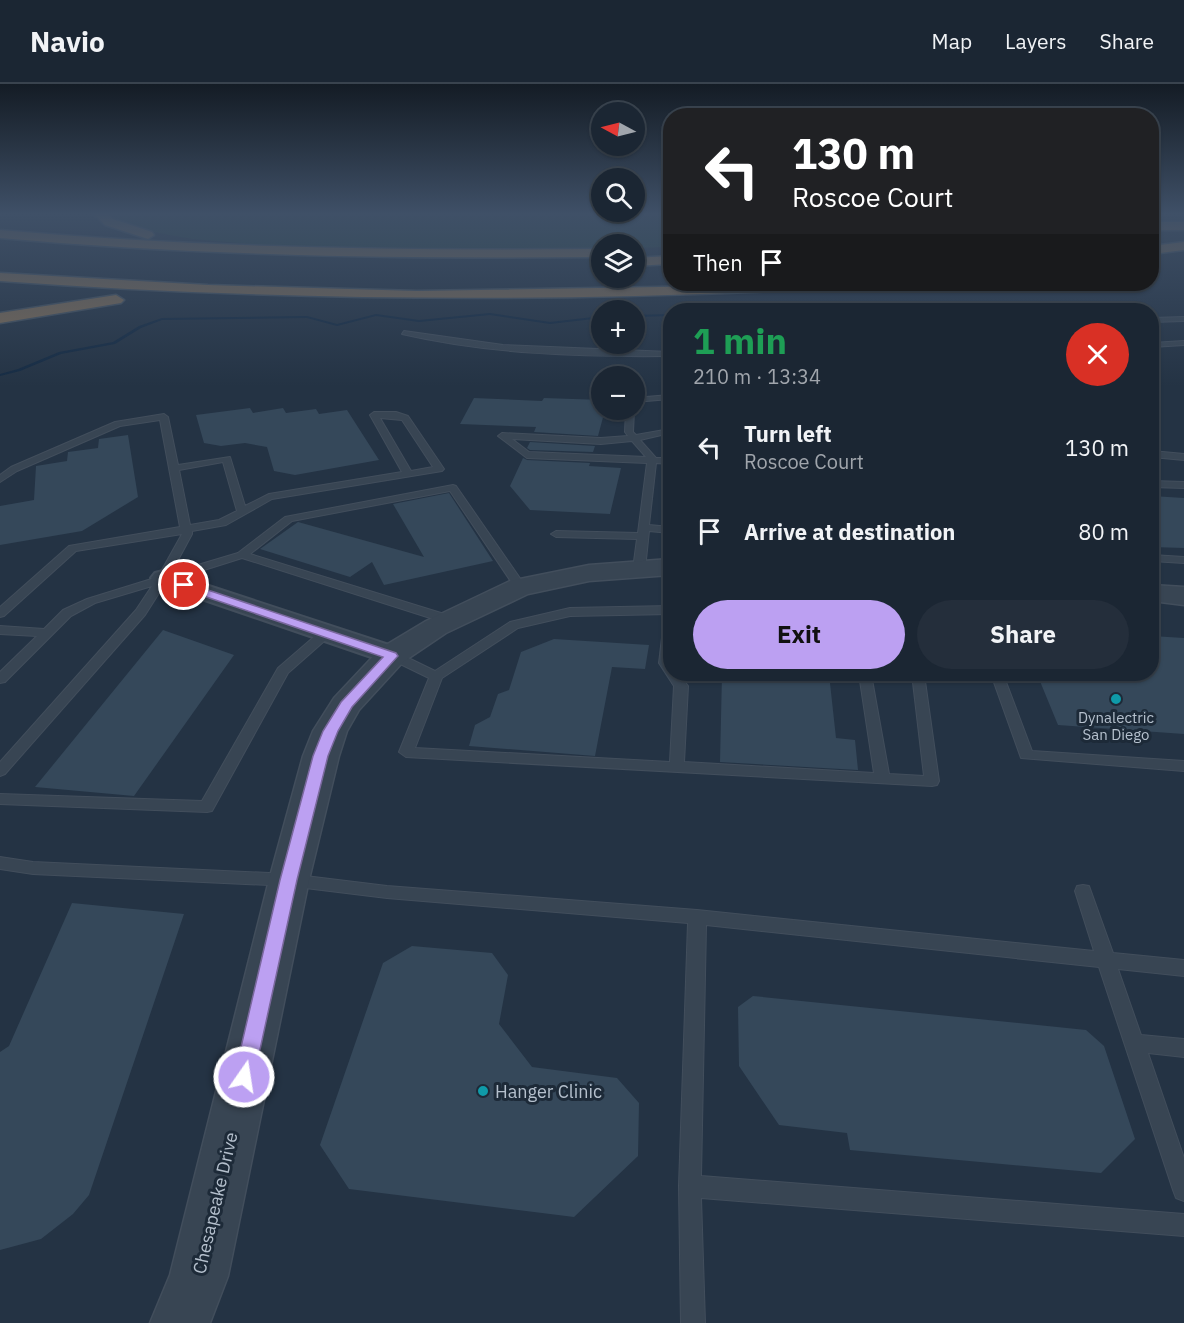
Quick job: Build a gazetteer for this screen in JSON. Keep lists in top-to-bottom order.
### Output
{
  "streets": {
    "street": ["Chesapeake Drive"]
  },
  "places": ["Dynalectric San Diego", "Hanger Clinic"],
  "north": "left",
  "page": {
    "header": "Navio",
    "nav": ["Map", "Layers", "Share"],
    "map_buttons": ["+", "−"],
    "turn": ["130 m", "Roscoe Court"],
    "then": "Then",
    "heading": ["1 min", "210 m · 13:34"],
    "list": [
      {
        "name": "Turn left",
        "note": "Roscoe Court",
        "value": "130 m"
      },
      {
        "name": "Arrive at destination",
        "value": "80 m"
      }
    ],
    "buttons": ["Exit", "Share"]
  }
}
